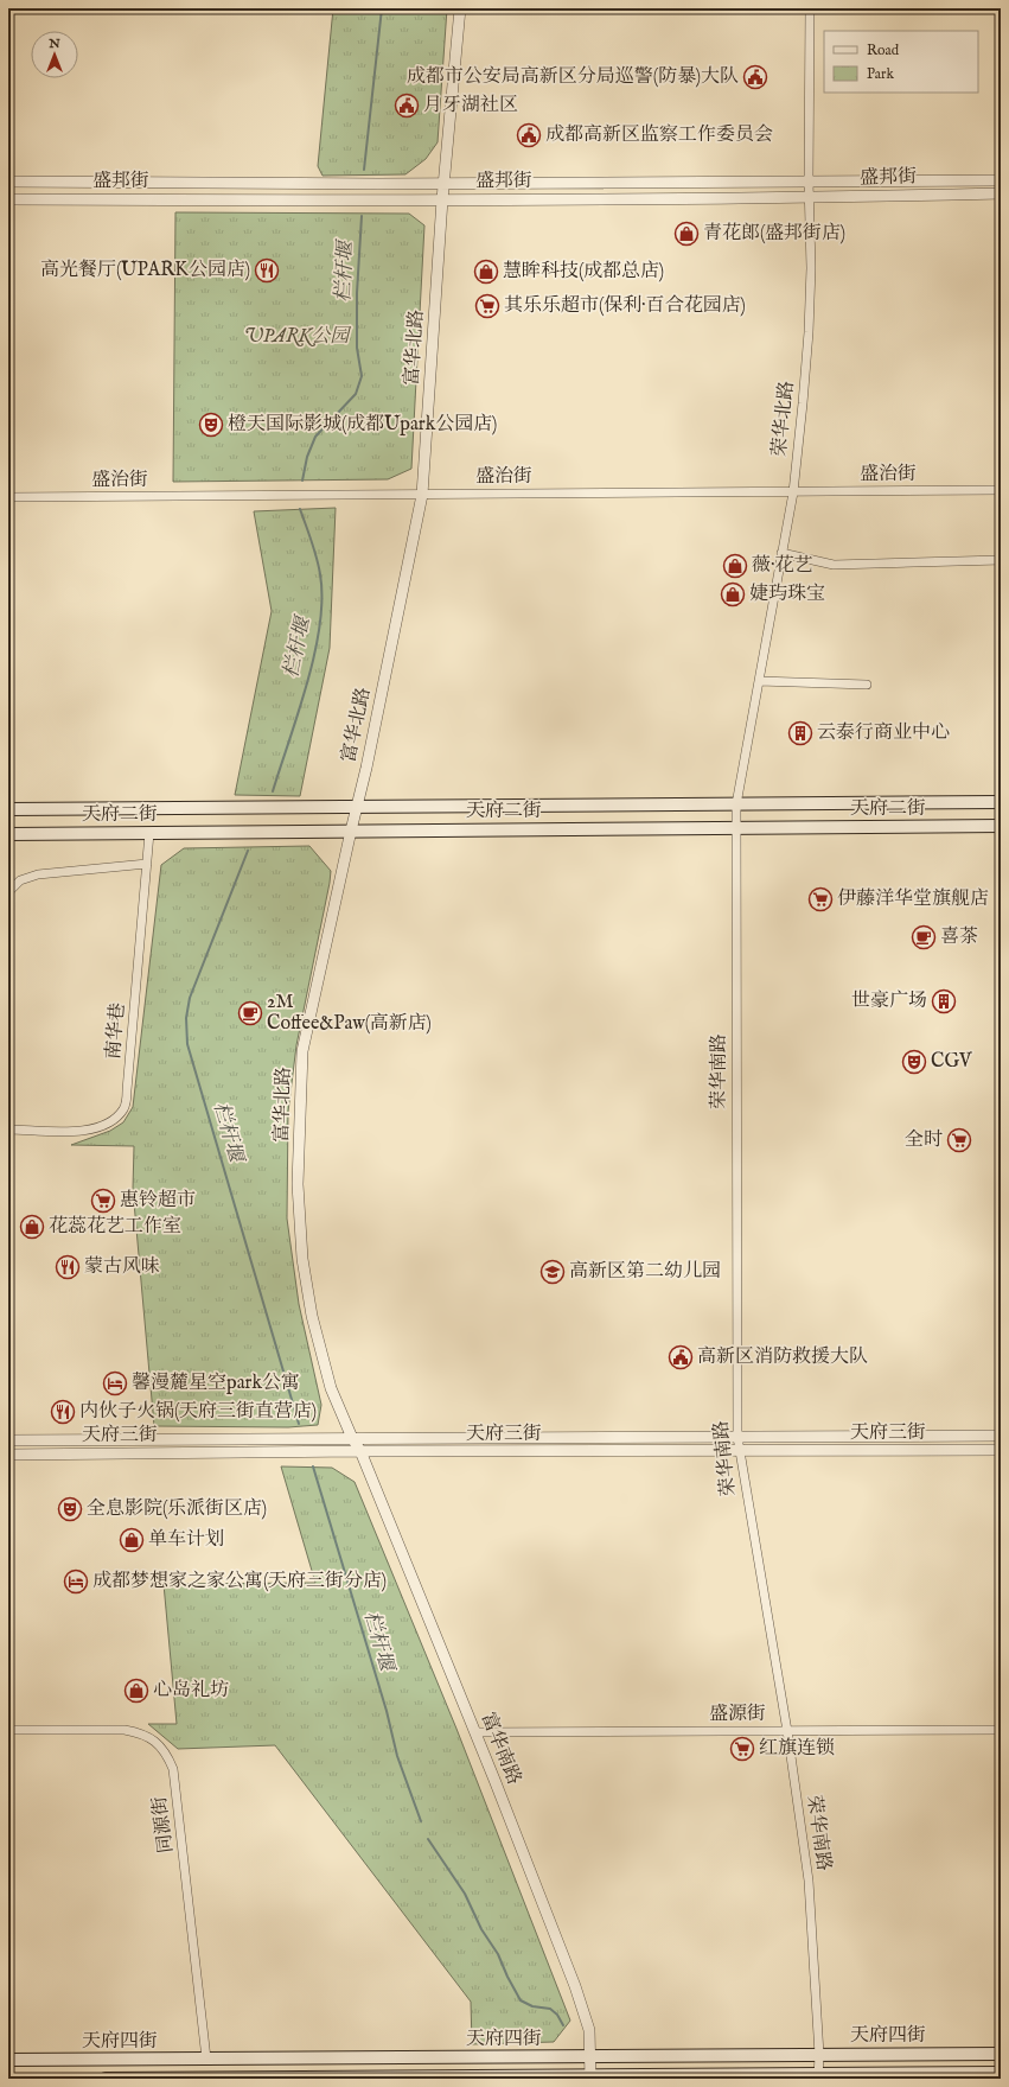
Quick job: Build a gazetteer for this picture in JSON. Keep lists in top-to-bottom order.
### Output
{
  "streets": {
    "main road": ["天府二街", "天府四街"],
    "street": [
      "盛邦街",
      "富华北路",
      "荣华北路",
      "盛治街",
      "南华巷",
      "荣华南路",
      "天府三街",
      "盛源街",
      "富华南路",
      "同源街"
    ]
  },
  "crossings": [
    ["盛邦街", "富华北路"],
    ["盛邦街", "荣华北路"],
    ["富华北路", "盛治街"],
    ["富华北路", "天府二街"],
    ["富华北路", "天府三街"],
    ["富华北路", "富华南路"],
    ["荣华北路", "盛治街"],
    ["荣华北路", "天府二街"],
    ["荣华北路", "荣华南路"],
    ["天府二街", "南华巷"],
    ["天府二街", "荣华南路"],
    ["荣华南路", "天府三街"],
    ["荣华南路", "盛源街"],
    ["荣华南路", "天府四街"],
    ["天府三街", "富华南路"],
    ["盛源街", "富华南路"],
    ["富华南路", "天府四街"],
    ["同源街", "天府四街"]
  ],
  "water": ["栏杆堰"],
  "parks": ["UPARK公园"],
  "places": {
    "public building": [
      "成都市公安局高新区分局巡警(防暴)大队",
      "月牙湖社区",
      "成都高新区监察工作委员会",
      "高新区消防救援大队"
    ],
    "shop": [
      "青花郎(盛邦街店)",
      "慧眸科技(成都总店)",
      "薇·花艺",
      "婕玙珠宝",
      "花蕊花艺工作室",
      "单车计划",
      "心岛礼坊"
    ],
    "restaurant": ["高光餐厅(UPARK公园店)", "蒙古风味", "内伙子火锅(天府三街直营店)"],
    "supermarket": [
      "其乐乐超市(保利·百合花园店)",
      "伊藤洋华堂旗舰店",
      "全时",
      "惠铃超市",
      "红旗连锁"
    ],
    "theatre": ["橙天国际影城(成都Upark公园店)", "CGV", "全息影院(乐派街区店)"],
    "building": ["云泰行商业中心", "世豪广场"],
    "cafe": ["喜茶", "2M Coffee&Paw(高新店)"],
    "school or university": ["高新区第二幼儿园"],
    "hotel": ["馨漫麓星空park公寓", "成都梦想家之家公寓(天府三街分店)"]
  },
  "legend": ["Road", "Park"],
  "north": "top"
}
